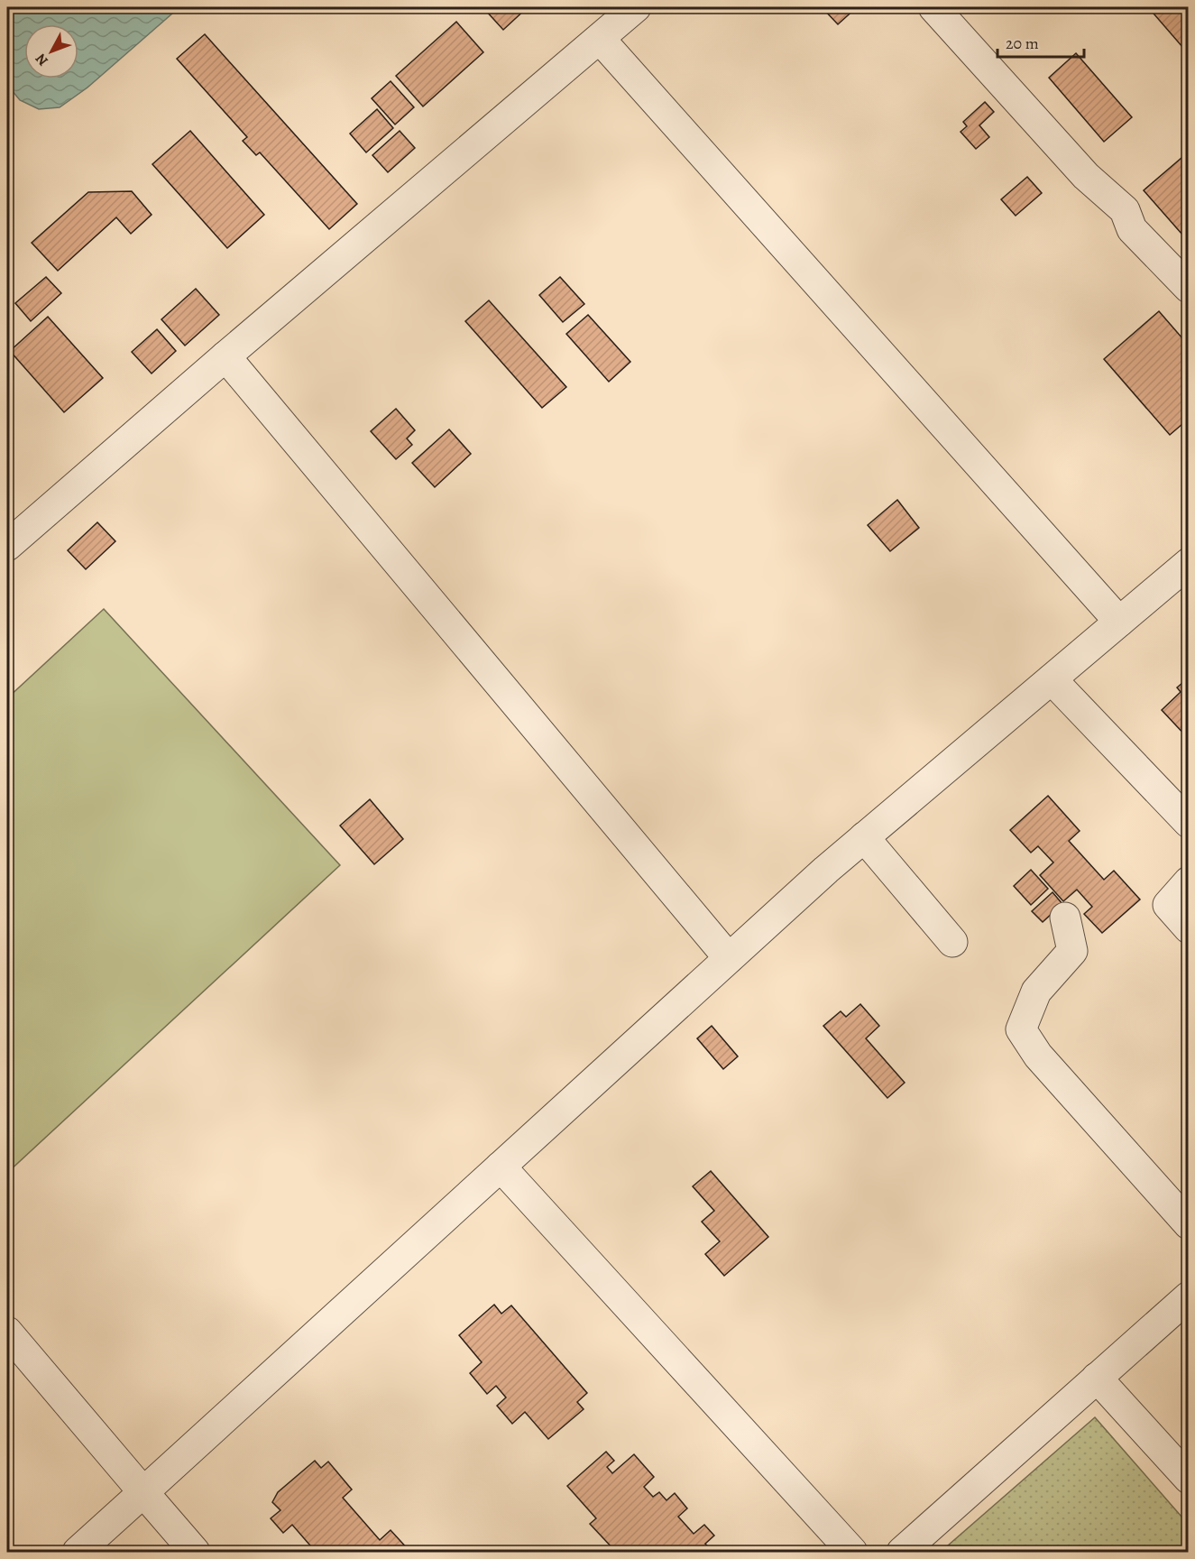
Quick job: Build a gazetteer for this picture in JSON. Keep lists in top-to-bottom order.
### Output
{
  "scale_bar": "20 m",
  "north": "bottom left"
}
